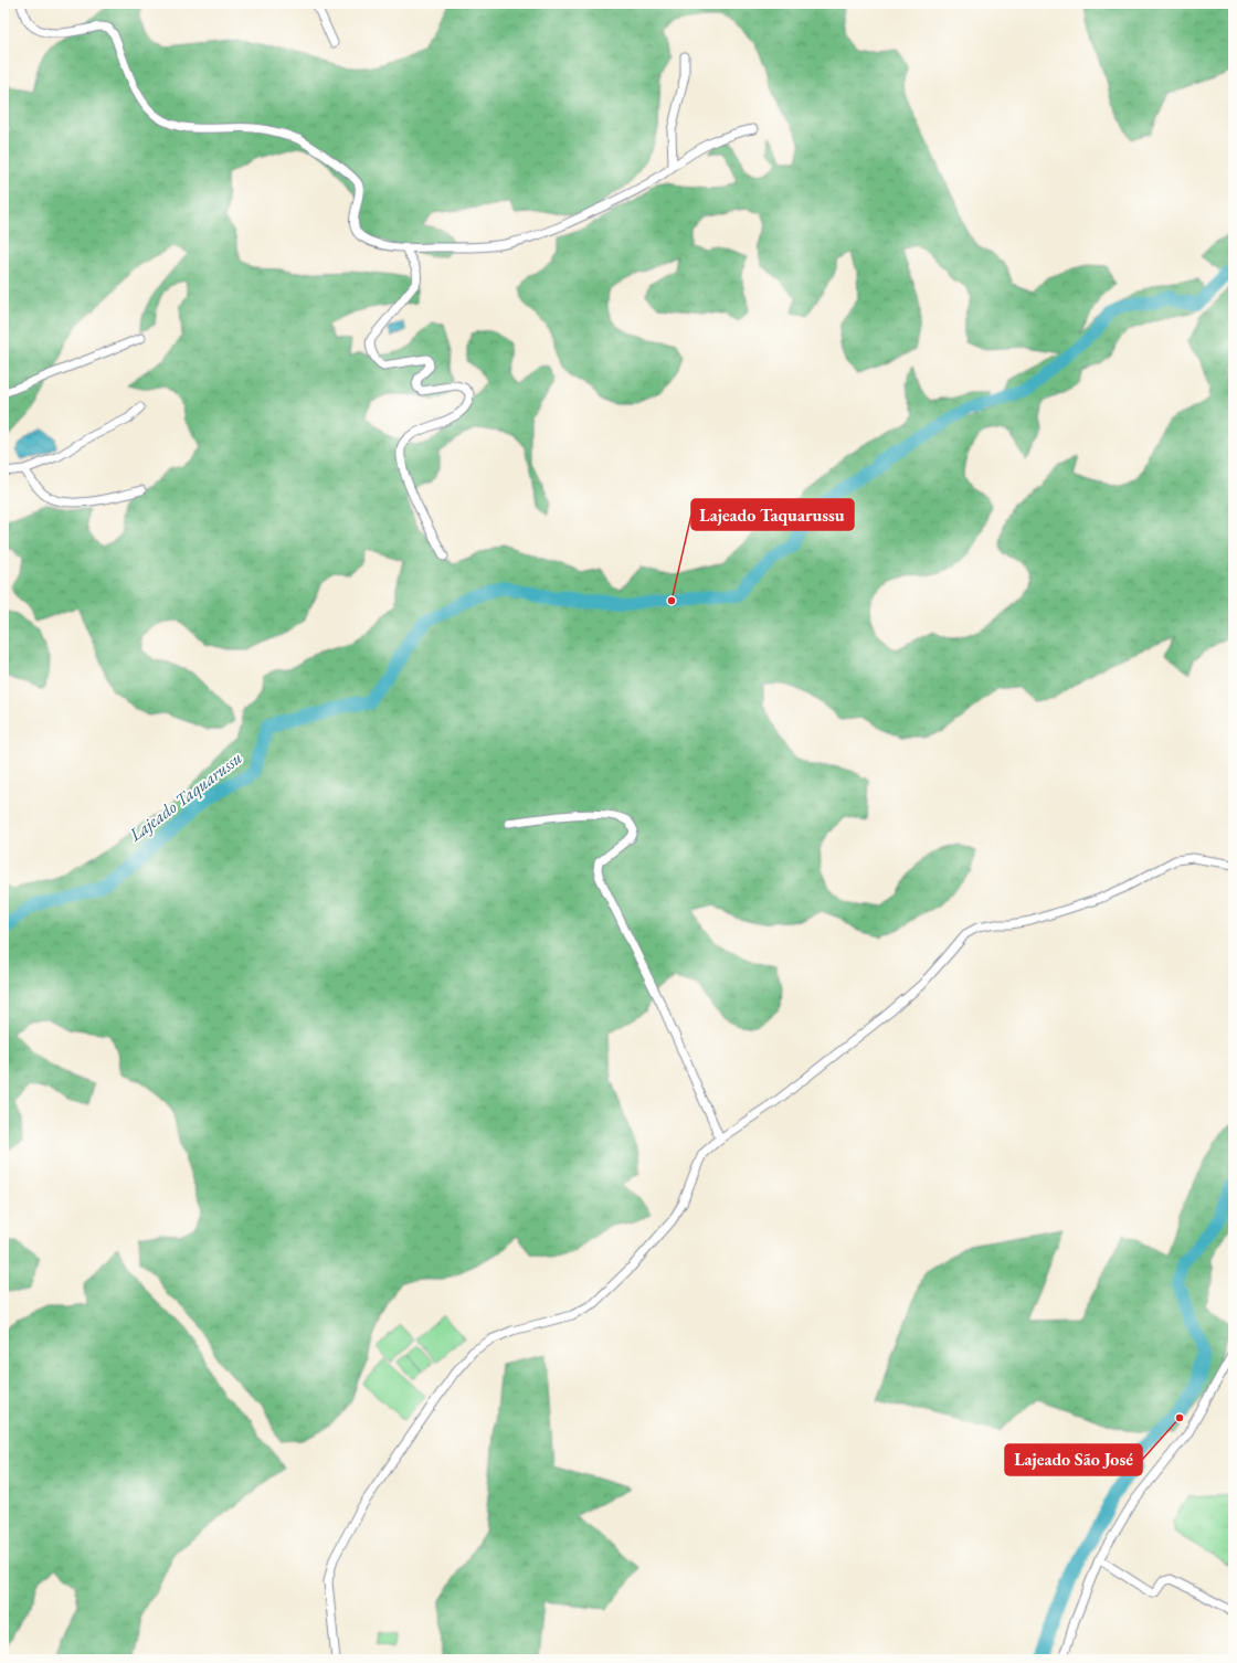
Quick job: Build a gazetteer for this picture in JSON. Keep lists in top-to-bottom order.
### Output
{
  "water": ["Lajeado Taquarussu"],
  "places": ["Lajeado Taquarussu", "Lajeado São José"]
}
